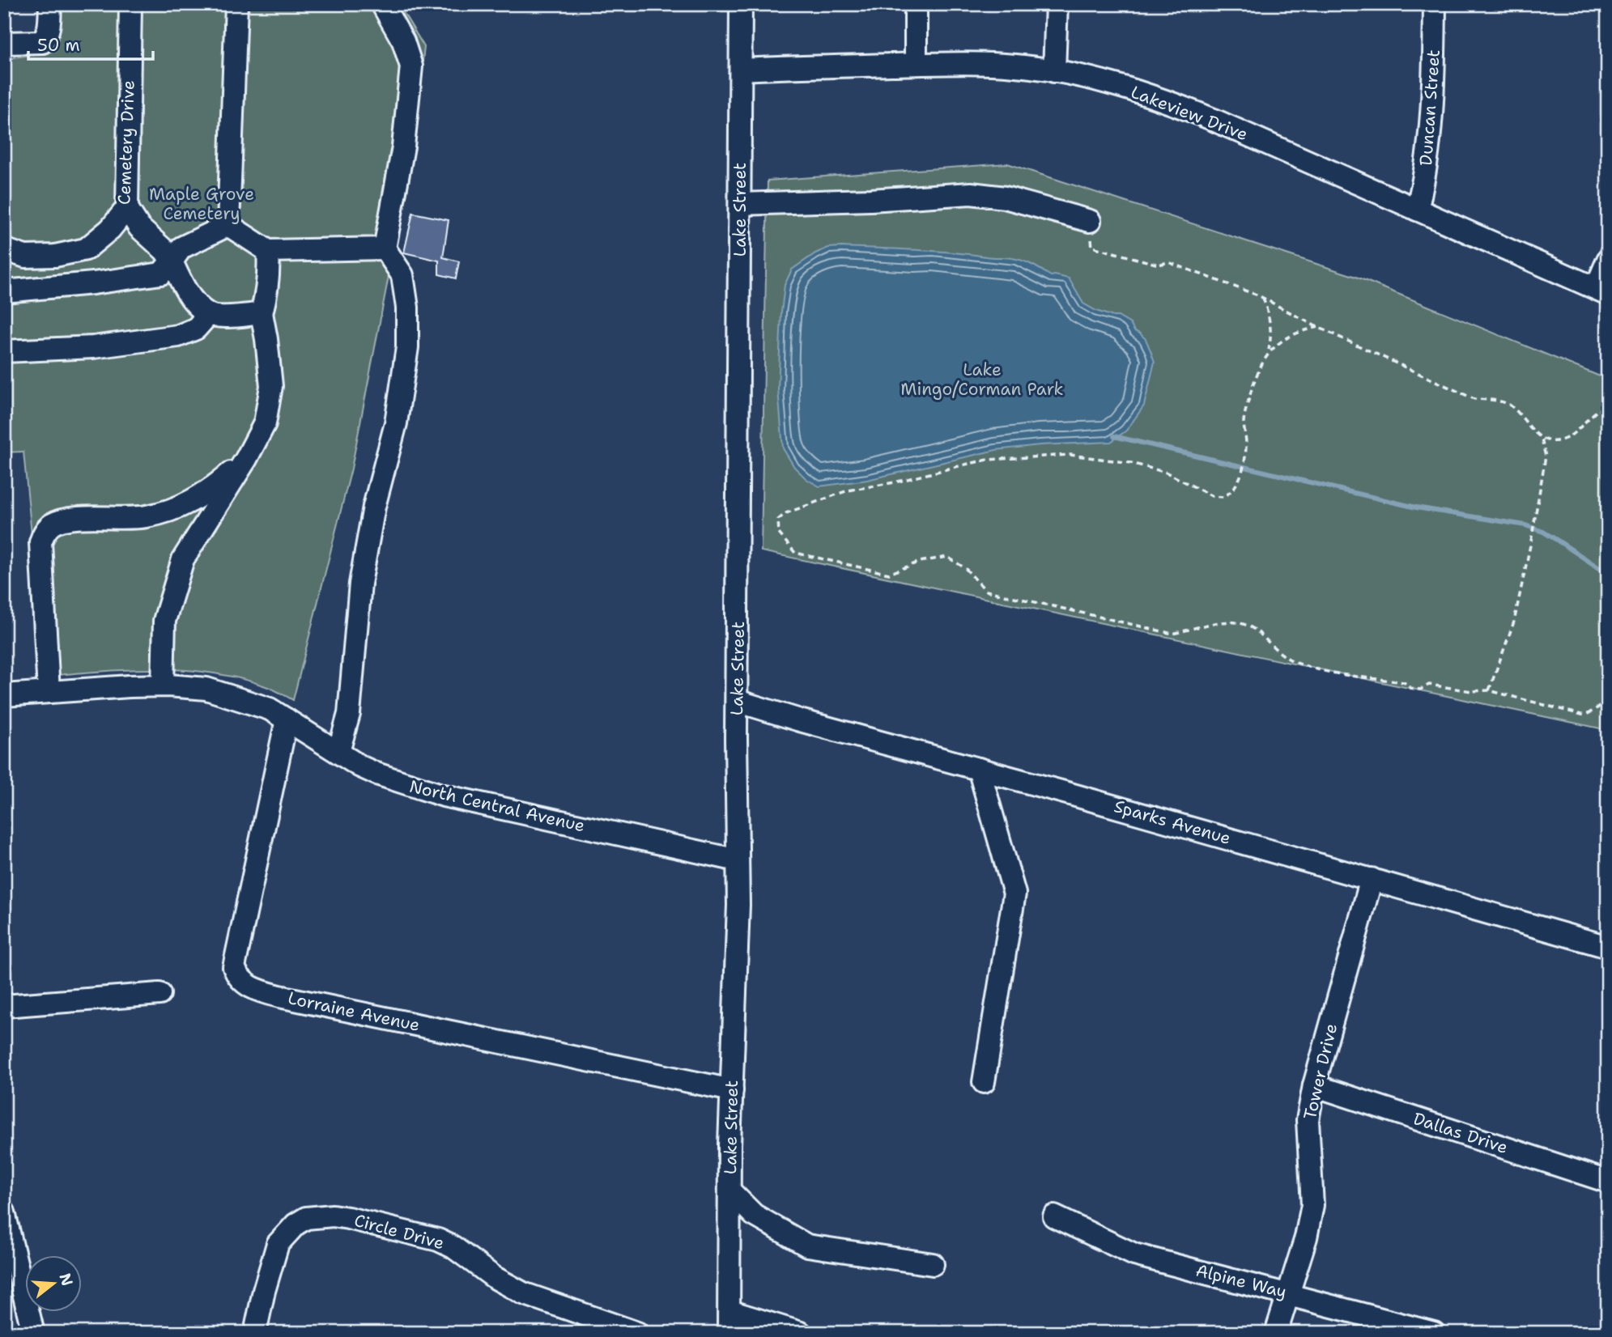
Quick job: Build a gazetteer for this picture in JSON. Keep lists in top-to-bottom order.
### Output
{
  "streets": {
    "street": [
      "Duncan Street",
      "Lakeview Drive",
      "Cemetery Drive",
      "Lake Street",
      "North Central Avenue",
      "Sparks Avenue",
      "Lorraine Avenue",
      "Tower Drive",
      "Dallas Drive",
      "Circle Drive",
      "Alpine Way"
    ]
  },
  "crossings": [
    ["Duncan Street", "Lakeview Drive"],
    ["Lakeview Drive", "Lake Street"],
    ["Lake Street", "North Central Avenue"],
    ["Lake Street", "Sparks Avenue"],
    ["Lake Street", "Lorraine Avenue"],
    ["North Central Avenue", "Lorraine Avenue"],
    ["Sparks Avenue", "Tower Drive"],
    ["Tower Drive", "Dallas Drive"],
    ["Tower Drive", "Alpine Way"]
  ],
  "parks": ["Maple Grove Cemetery", "Lake Mingo/Corman Park"],
  "scale_bar": "50 m",
  "north": "right"
}
